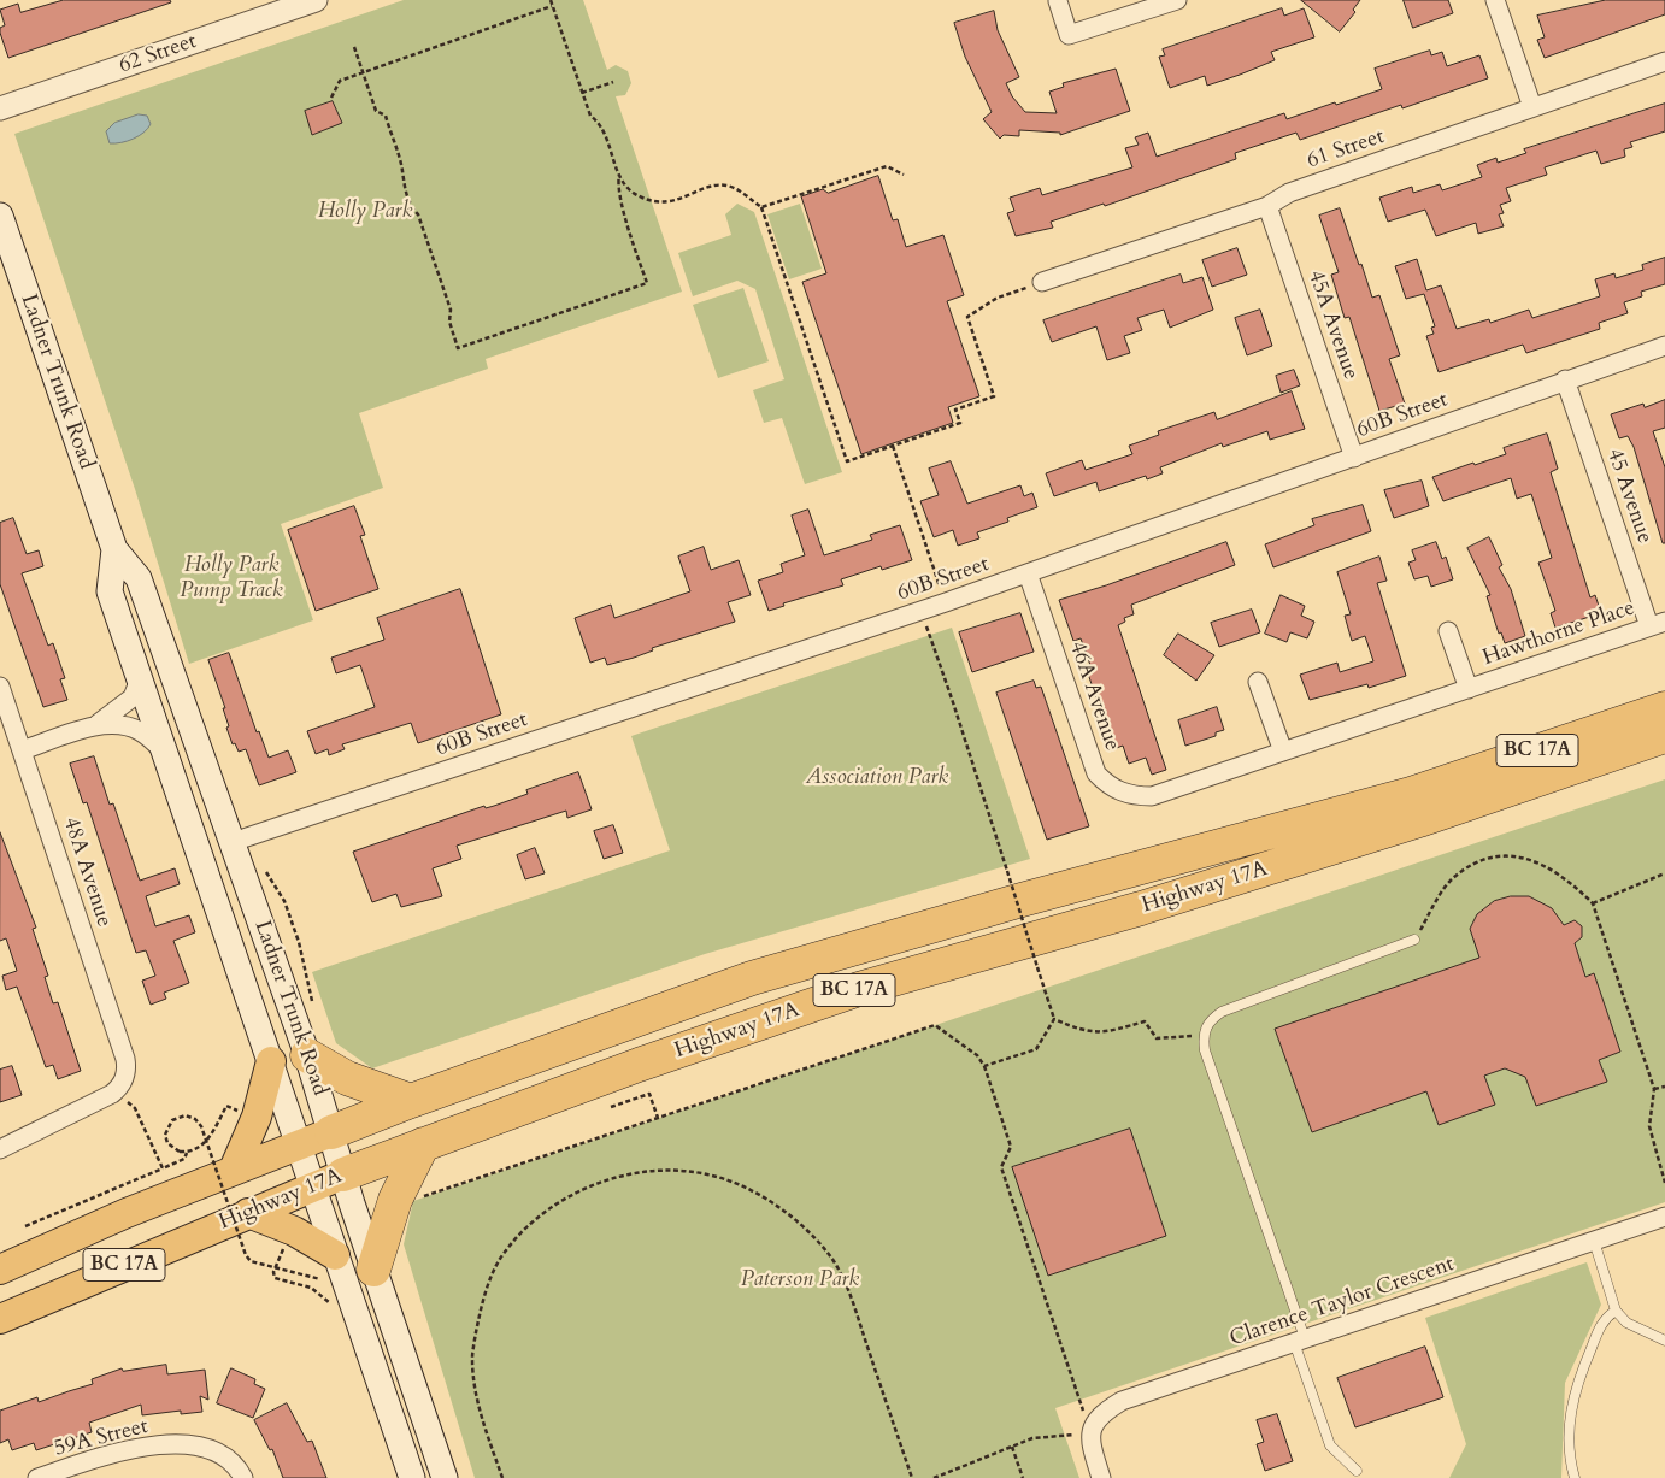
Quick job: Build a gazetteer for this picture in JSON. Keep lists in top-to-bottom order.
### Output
{
  "streets": {
    "highway": ["BC 17A", "Highway 17A"],
    "main road": ["Ladner Trunk Road"],
    "street": [
      "62 Street",
      "61 Street",
      "45A Avenue",
      "60B Street",
      "45 Avenue",
      "Hawthorne Place",
      "46A Avenue",
      "48A Avenue",
      "Clarence Taylor Crescent",
      "59A Street"
    ]
  },
  "crossings": [
    ["61 Street", "45A Avenue"],
    ["45A Avenue", "60B Street"],
    ["Ladner Trunk Road", "60B Street"],
    ["Ladner Trunk Road", "Highway 17A"],
    ["60B Street", "45 Avenue"],
    ["60B Street", "46A Avenue"],
    ["45 Avenue", "Hawthorne Place"],
    ["Hawthorne Place", "46A Avenue"]
  ],
  "parks": [
    "Holly Park",
    "Holly Park Pump Track",
    "Association Park",
    "Paterson Park"
  ]
}
